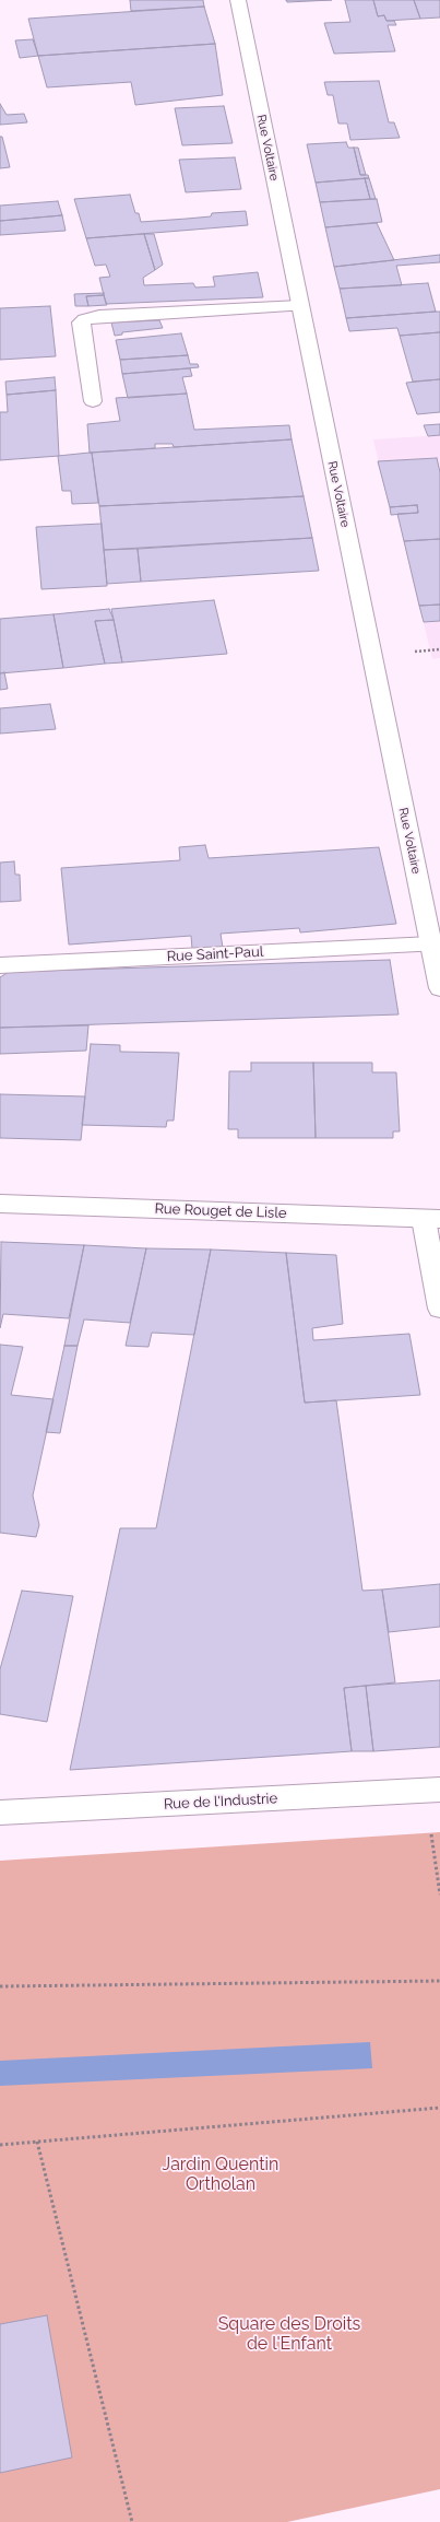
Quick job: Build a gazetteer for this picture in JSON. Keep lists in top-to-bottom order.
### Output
{
  "streets": {
    "street": [
      "Rue Voltaire",
      "Rue Saint-Paul",
      "Rue Rouget de Lisle",
      "Rue de l'Industrie"
    ]
  },
  "crossings": [
    ["Rue Voltaire", "Rue Saint-Paul"]
  ],
  "parks": ["Jardin Quentin Ortholan", "Square des Droits de l'Enfant"]
}
